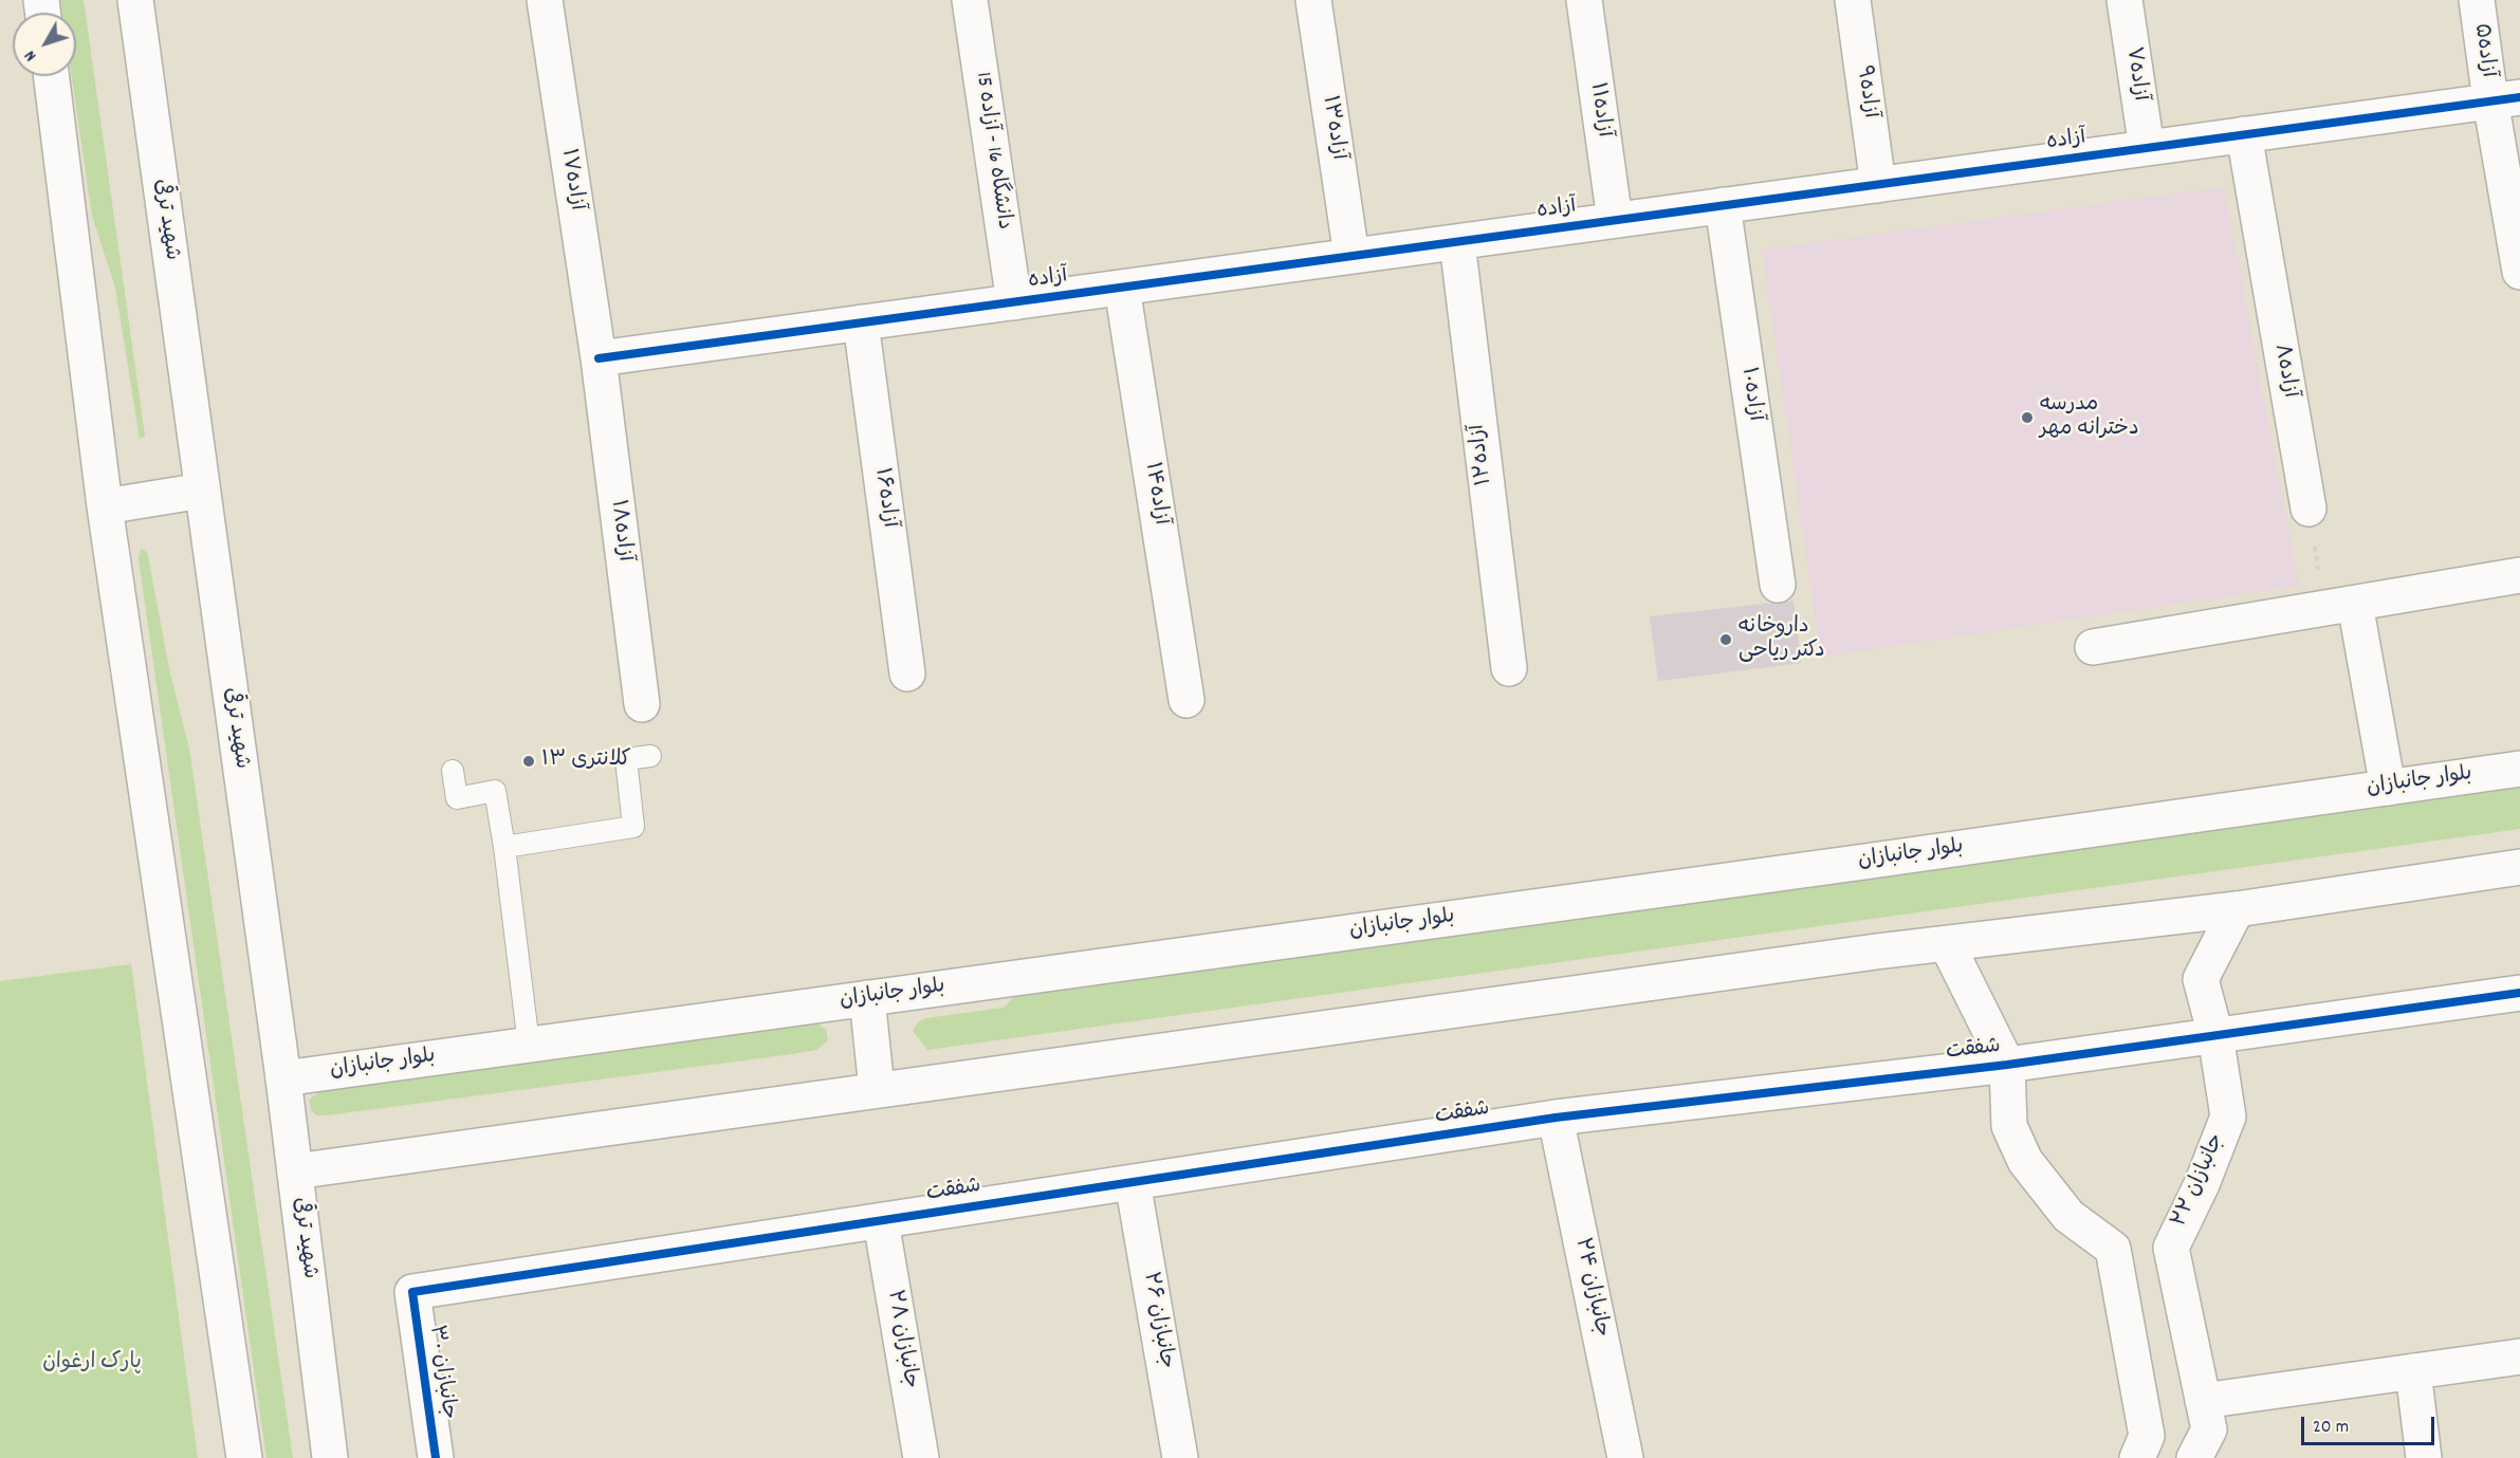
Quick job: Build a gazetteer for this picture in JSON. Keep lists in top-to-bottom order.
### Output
{
  "streets": {
    "street": [
      "آزاده۵",
      "آزاده۷",
      "آزاده۹",
      "آزاده۱۱",
      "آزاده۱۳",
      "آزاده",
      "دانشگاه 16 - آزاده 15",
      "آزاده۱۷",
      "شهید ترقی",
      "آزاده۸",
      "آزاده۱۰",
      "آزاده۱۲",
      "آزاده۱۴",
      "آزاده۱۶",
      "آزاده۱۸",
      "بلوار جانبازان",
      "شفقت",
      "جانبازان ۲۲",
      "جانبازان ۲۴",
      "جانبازان ۲۶",
      "جانبازان ۲۸",
      "جانبازان ۳۰"
    ]
  },
  "crossings": [
    ["آزاده۵", "آزاده"],
    ["آزاده۷", "آزاده"],
    ["آزاده۹", "آزاده"],
    ["آزاده۱۱", "آزاده"],
    ["آزاده۱۳", "آزاده"],
    ["آزاده", "دانشگاه 16 - آزاده 15"],
    ["آزاده", "آزاده۱۷"],
    ["آزاده", "آزاده۸"],
    ["آزاده", "آزاده۱۰"],
    ["آزاده", "آزاده۱۲"],
    ["آزاده", "آزاده۱۴"],
    ["آزاده", "آزاده۱۶"],
    ["آزاده", "آزاده۱۸"],
    ["آزاده۱۷", "آزاده۱۸"],
    ["شهید ترقی", "بلوار جانبازان"],
    ["شفقت", "جانبازان ۲۲"],
    ["شفقت", "جانبازان ۲۴"],
    ["شفقت", "جانبازان ۲۶"],
    ["شفقت", "جانبازان ۲۸"],
    ["شفقت", "جانبازان ۳۰"]
  ],
  "parks": ["پارک ارغوان"],
  "places": ["مدرسه دخترانه مهر", "داروخانه دکتر ریاحی", "کلانتری ۱۳"],
  "scale_bar": "20 m",
  "north": "bottom left"
}
